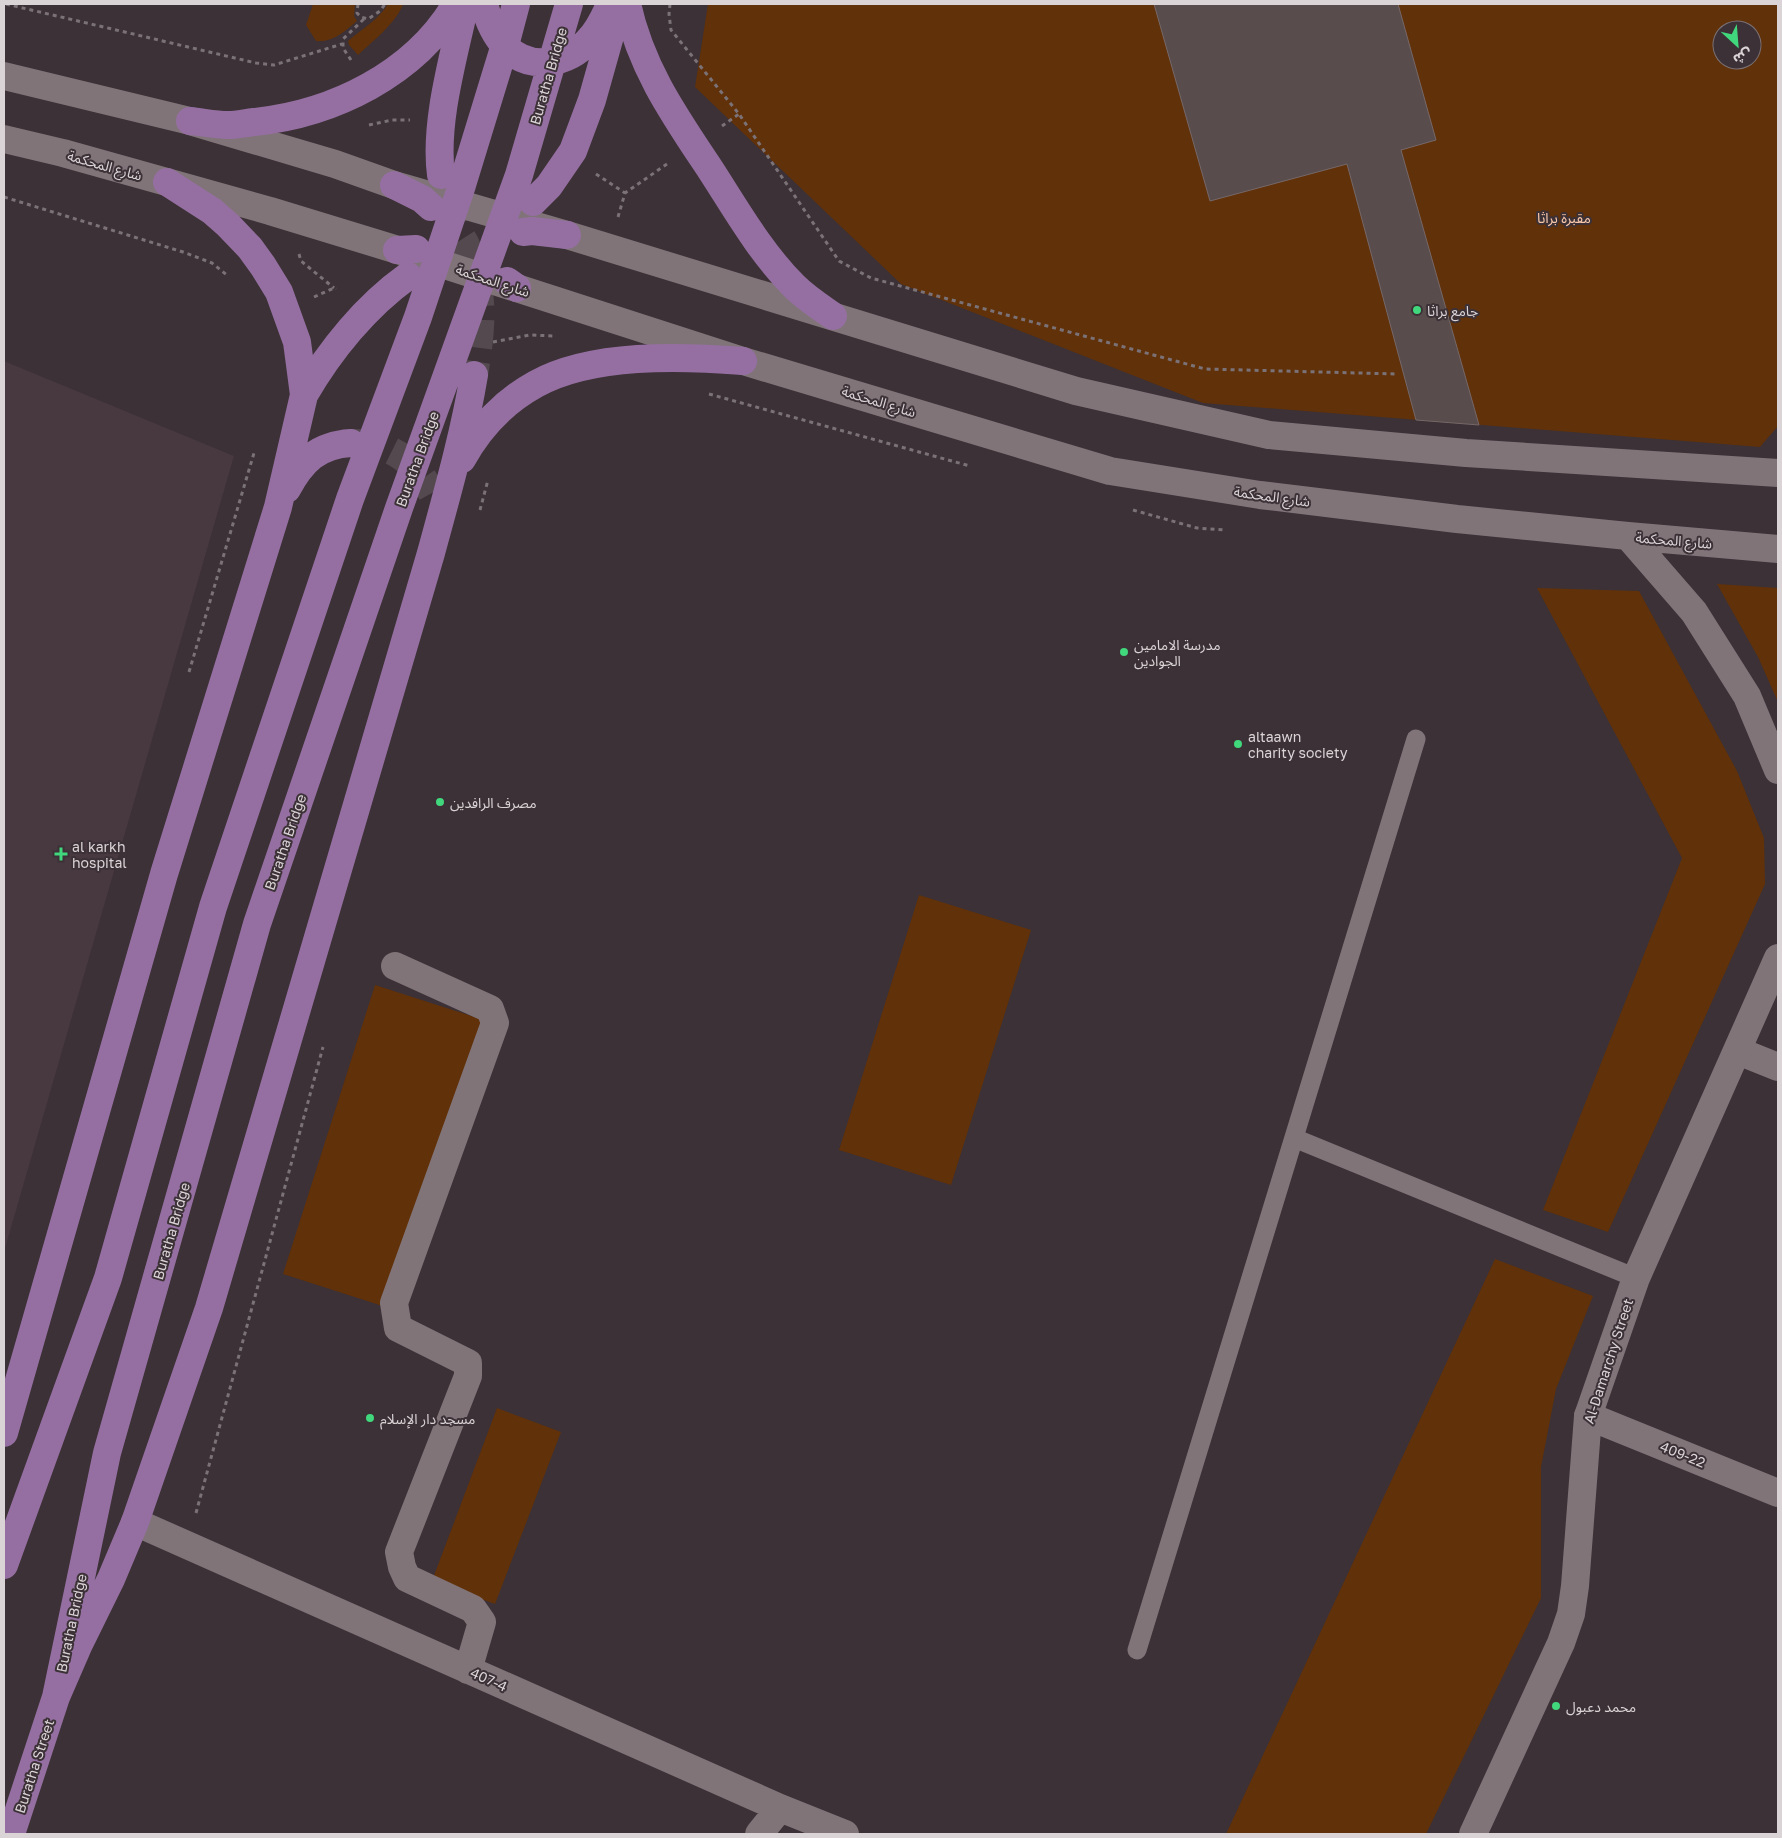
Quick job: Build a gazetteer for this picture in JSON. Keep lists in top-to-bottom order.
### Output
{
  "streets": {
    "main road": [
      "Buratha Bridge",
      "شارع المحكمة",
      "Al-Damarchy Street",
      "409-22",
      "407-4",
      "Buratha Street"
    ]
  },
  "crossings": [
    ["Buratha Bridge", "Buratha Street"],
    ["Al-Damarchy Street", "409-22"]
  ],
  "parks": ["مقبرة براثا"],
  "places": {
    "other": [
      "جامع براثا",
      "مدرسة الامامين الجوادين",
      "altaawn charity society",
      "مصرف الرافدين",
      "مسجد دار الإسلام",
      "محمد دعبول"
    ],
    "health": ["al karkh hospital"]
  },
  "north": "bottom right"
}
